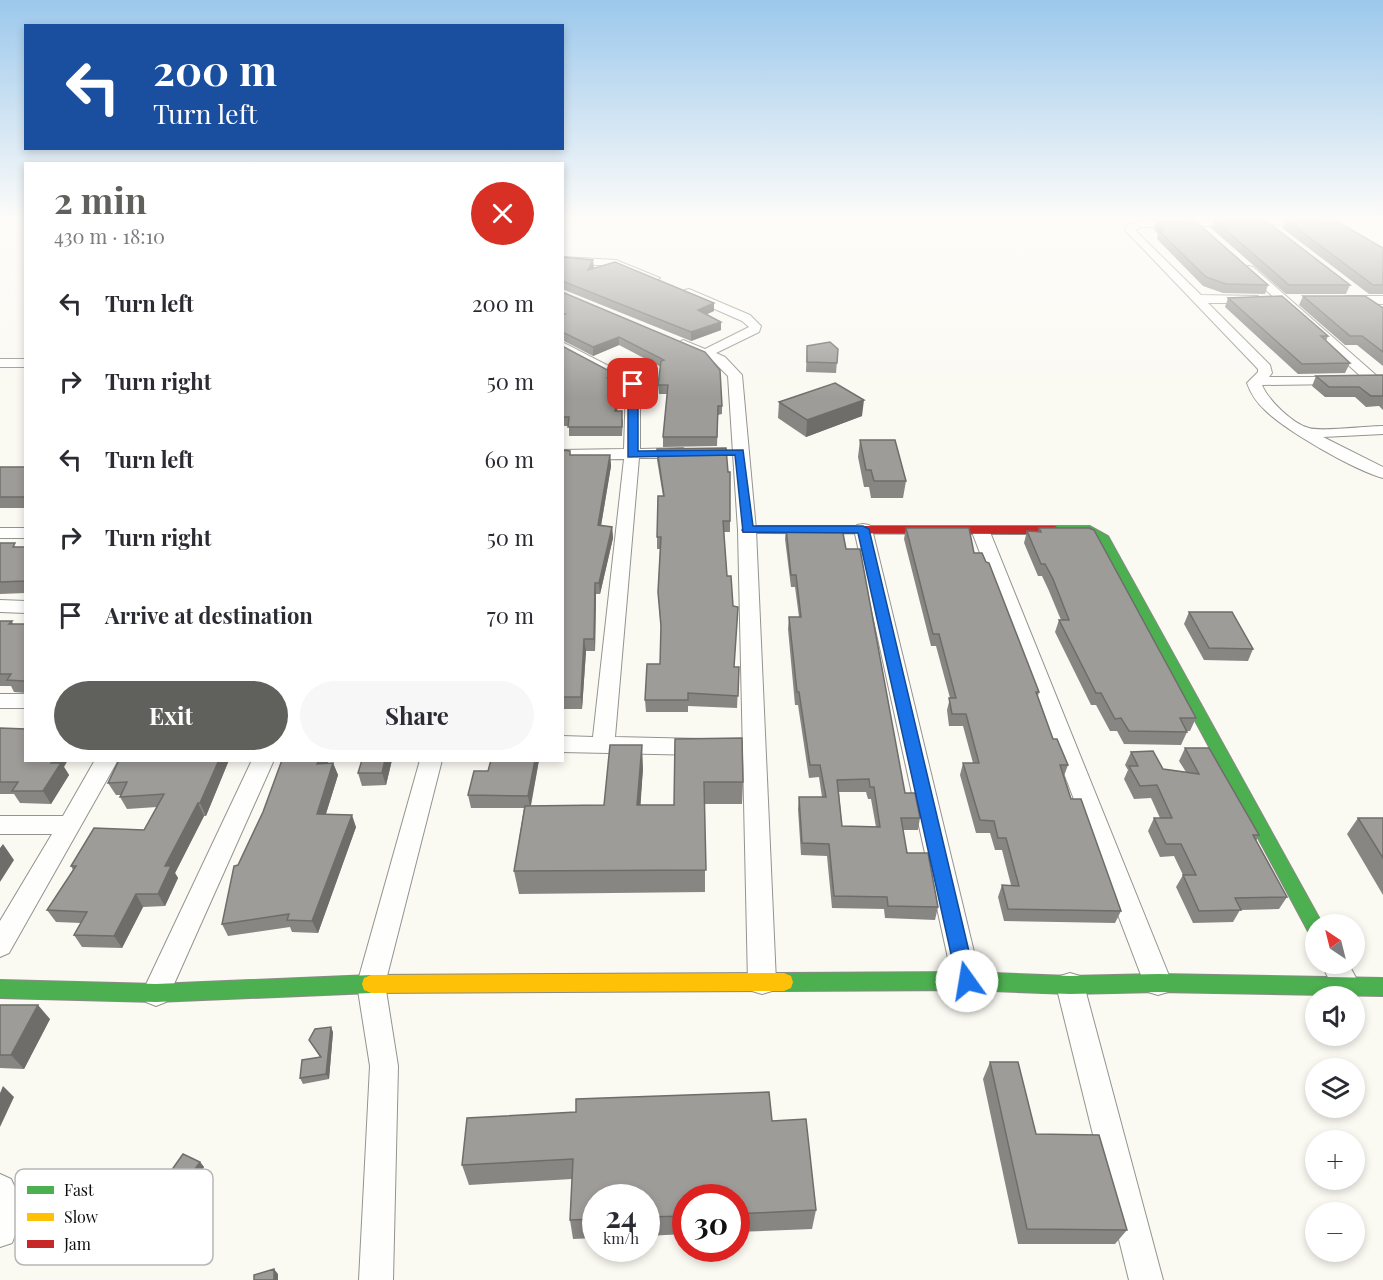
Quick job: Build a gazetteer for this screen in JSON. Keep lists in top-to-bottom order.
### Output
{
  "legend": ["Fast", "Slow", "Jam"],
  "north": "top left",
  "page": {
    "turn": ["200 m", "Turn left"],
    "heading": ["2 min", "430 m · 18:10"],
    "list": [
      {
        "name": "Turn left",
        "value": "200 m"
      },
      {
        "name": "Turn right",
        "value": "50 m"
      },
      {
        "name": "Turn left",
        "value": "60 m"
      },
      {
        "name": "Turn right",
        "value": "50 m"
      },
      {
        "name": "Arrive at destination",
        "value": "70 m"
      }
    ],
    "buttons": ["Exit", "Share"],
    "map_buttons": ["+", "−"],
    "speed": "24 km/h",
    "limit": "30"
  }
}
